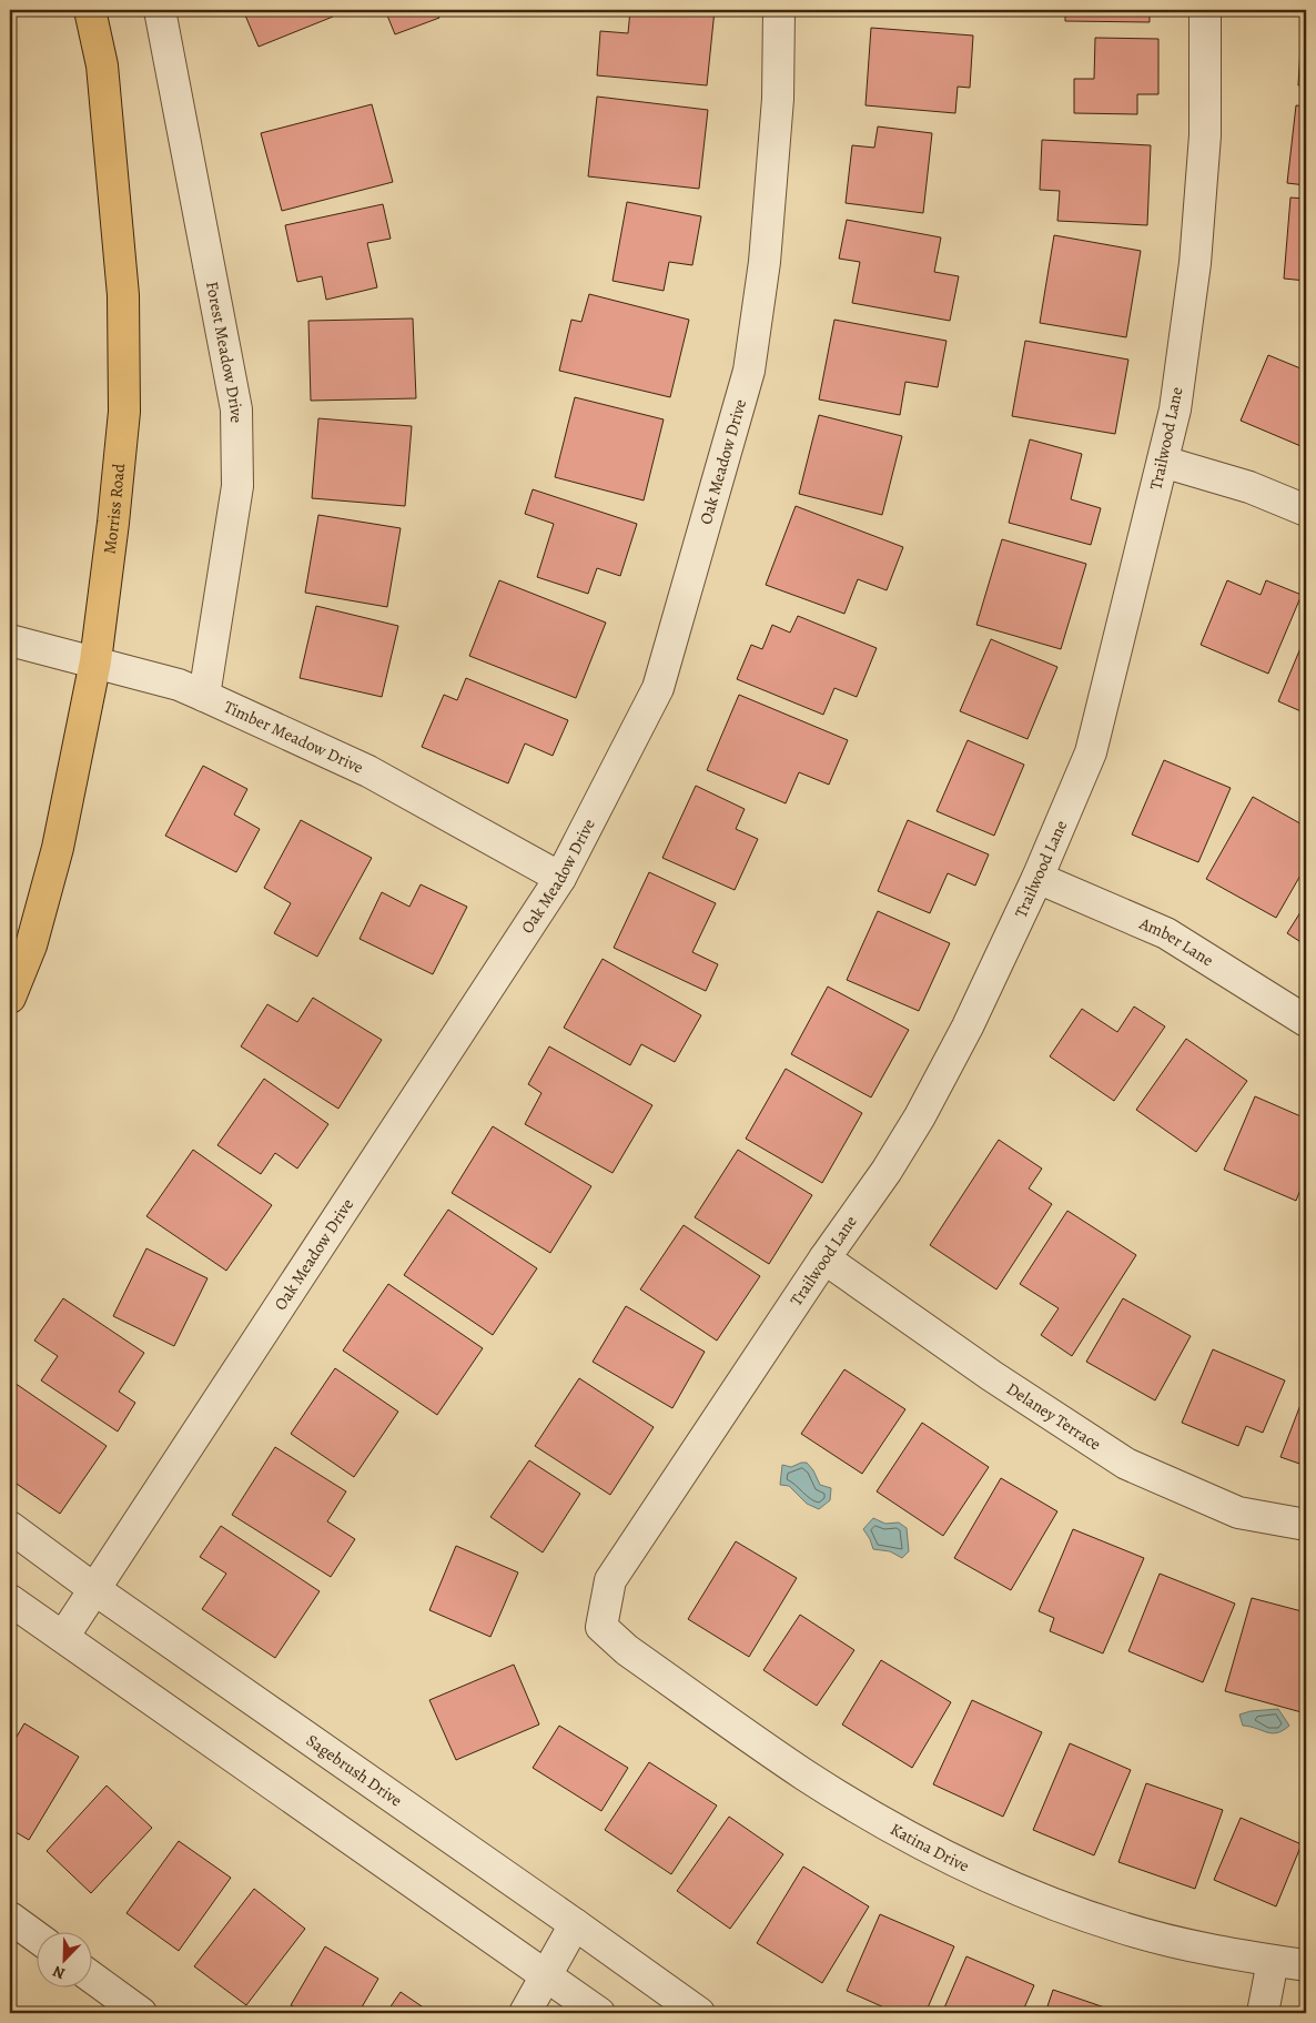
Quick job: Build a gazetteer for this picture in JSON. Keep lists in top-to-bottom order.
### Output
{
  "streets": {
    "main road": ["Morriss Road"],
    "street": [
      "Forest Meadow Drive",
      "Trailwood Lane",
      "Oak Meadow Drive",
      "Timber Meadow Drive",
      "Amber Lane",
      "Delaney Terrace",
      "Sagebrush Drive",
      "Katina Drive"
    ]
  },
  "crossings": [
    ["Forest Meadow Drive", "Timber Meadow Drive"],
    ["Trailwood Lane", "Amber Lane"],
    ["Trailwood Lane", "Delaney Terrace"],
    ["Trailwood Lane", "Katina Drive"],
    ["Oak Meadow Drive", "Timber Meadow Drive"],
    ["Oak Meadow Drive", "Sagebrush Drive"],
    ["Morriss Road", "Timber Meadow Drive"]
  ],
  "north": "bottom left"
}
